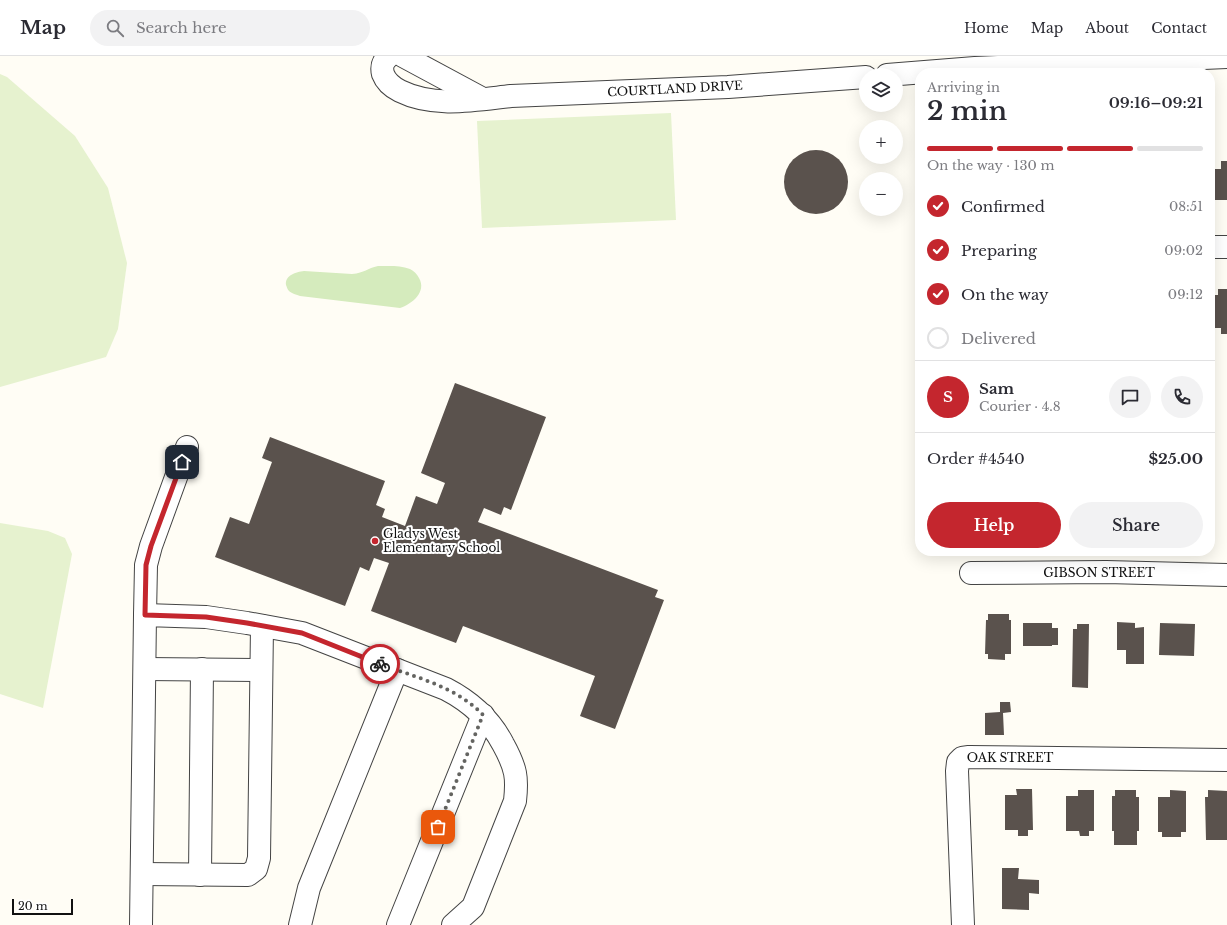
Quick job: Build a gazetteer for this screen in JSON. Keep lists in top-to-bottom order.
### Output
{
  "streets": {
    "street": ["COURTLAND DRIVE", "GIBSON STREET", "OAK STREET"]
  },
  "places": ["Gladys West Elementary School"],
  "scale_bar": "20 m",
  "page": {
    "header": "Map",
    "search": "Search here",
    "nav": [
      "Home",
      "Map",
      "About",
      "Contact"
    ],
    "map_buttons": ["+", "−"],
    "heading": ["2 min", "Arriving in", "09:16–09:21"],
    "panel": [
      "Sam",
      "Courier · 4.8",
      "Order #4540",
      "$25.00"
    ],
    "bar": "On the way · 130 m",
    "list": [
      ["Confirmed", "08:51"],
      ["Preparing", "09:02"],
      ["On the way", "09:12"],
      "Delivered"
    ],
    "round": "S",
    "buttons": ["Help", "Share"],
    "scale": "20 m"
  }
}
